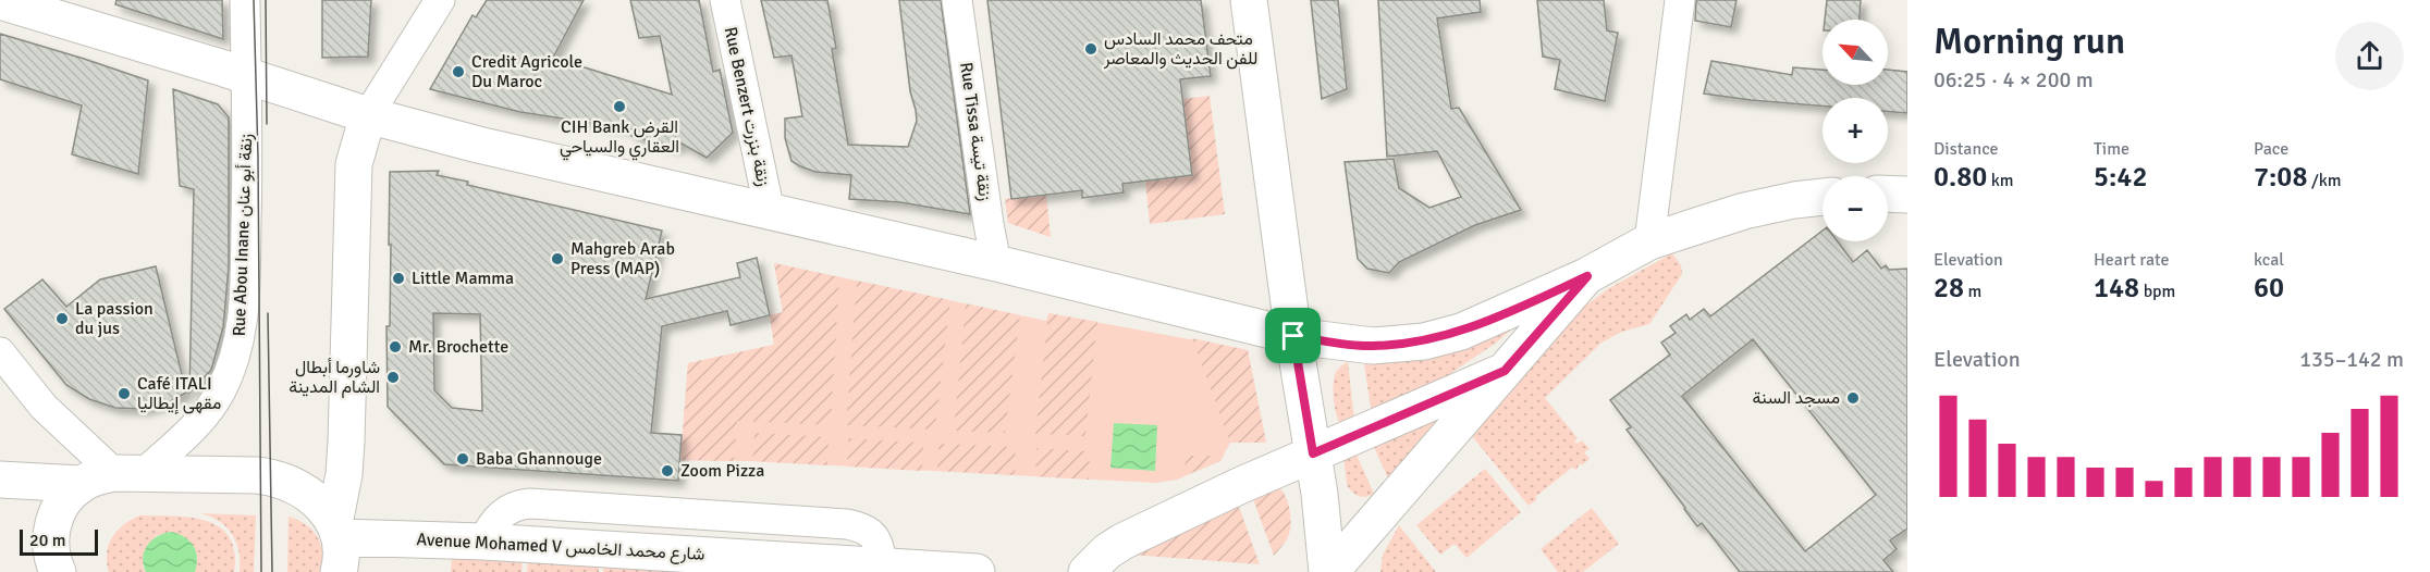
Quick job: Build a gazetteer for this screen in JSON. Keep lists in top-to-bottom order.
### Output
{
  "streets": {
    "main road": ["Avenue Mohamed V شارع محمد الخامس"],
    "street": ["Rue Benzert زنقة بنزرت", "Rue Tissa زنقة تيسة", "Rue Abou Inane زنقة أبو عنان"]
  },
  "places": [
    "متحف محمد السادس للفن الحديث والمعاصر",
    "Credit Agricole Du Maroc",
    "CIH Bank القرض العقاري والسياحي",
    "Mahgreb Arab Press (MAP)",
    "Little Mamma",
    "La passion du jus",
    "Mr. Brochette",
    "شاورما أبطال الشام المدينة",
    "Café ITALI مقهى إيطاليا",
    "مسجد السنة",
    "Baba Ghannouge",
    "Zoom Pizza"
  ],
  "scale_bar": "20 m",
  "north": "top left",
  "page": {
    "heading": ["Morning run", "06:25 · 4 × 200 m"],
    "map_buttons": ["+", "−"],
    "stats": [
      ["Distance", "0.80 km"],
      ["Time", "5:42"],
      ["Pace", "7:08 /km"],
      ["Elevation", "28 m"],
      ["Heart rate", "148 bpm"],
      ["kcal", "60"]
    ],
    "chart": ["Elevation", "135–142 m"],
    "scale": "20 m"
  }
}
